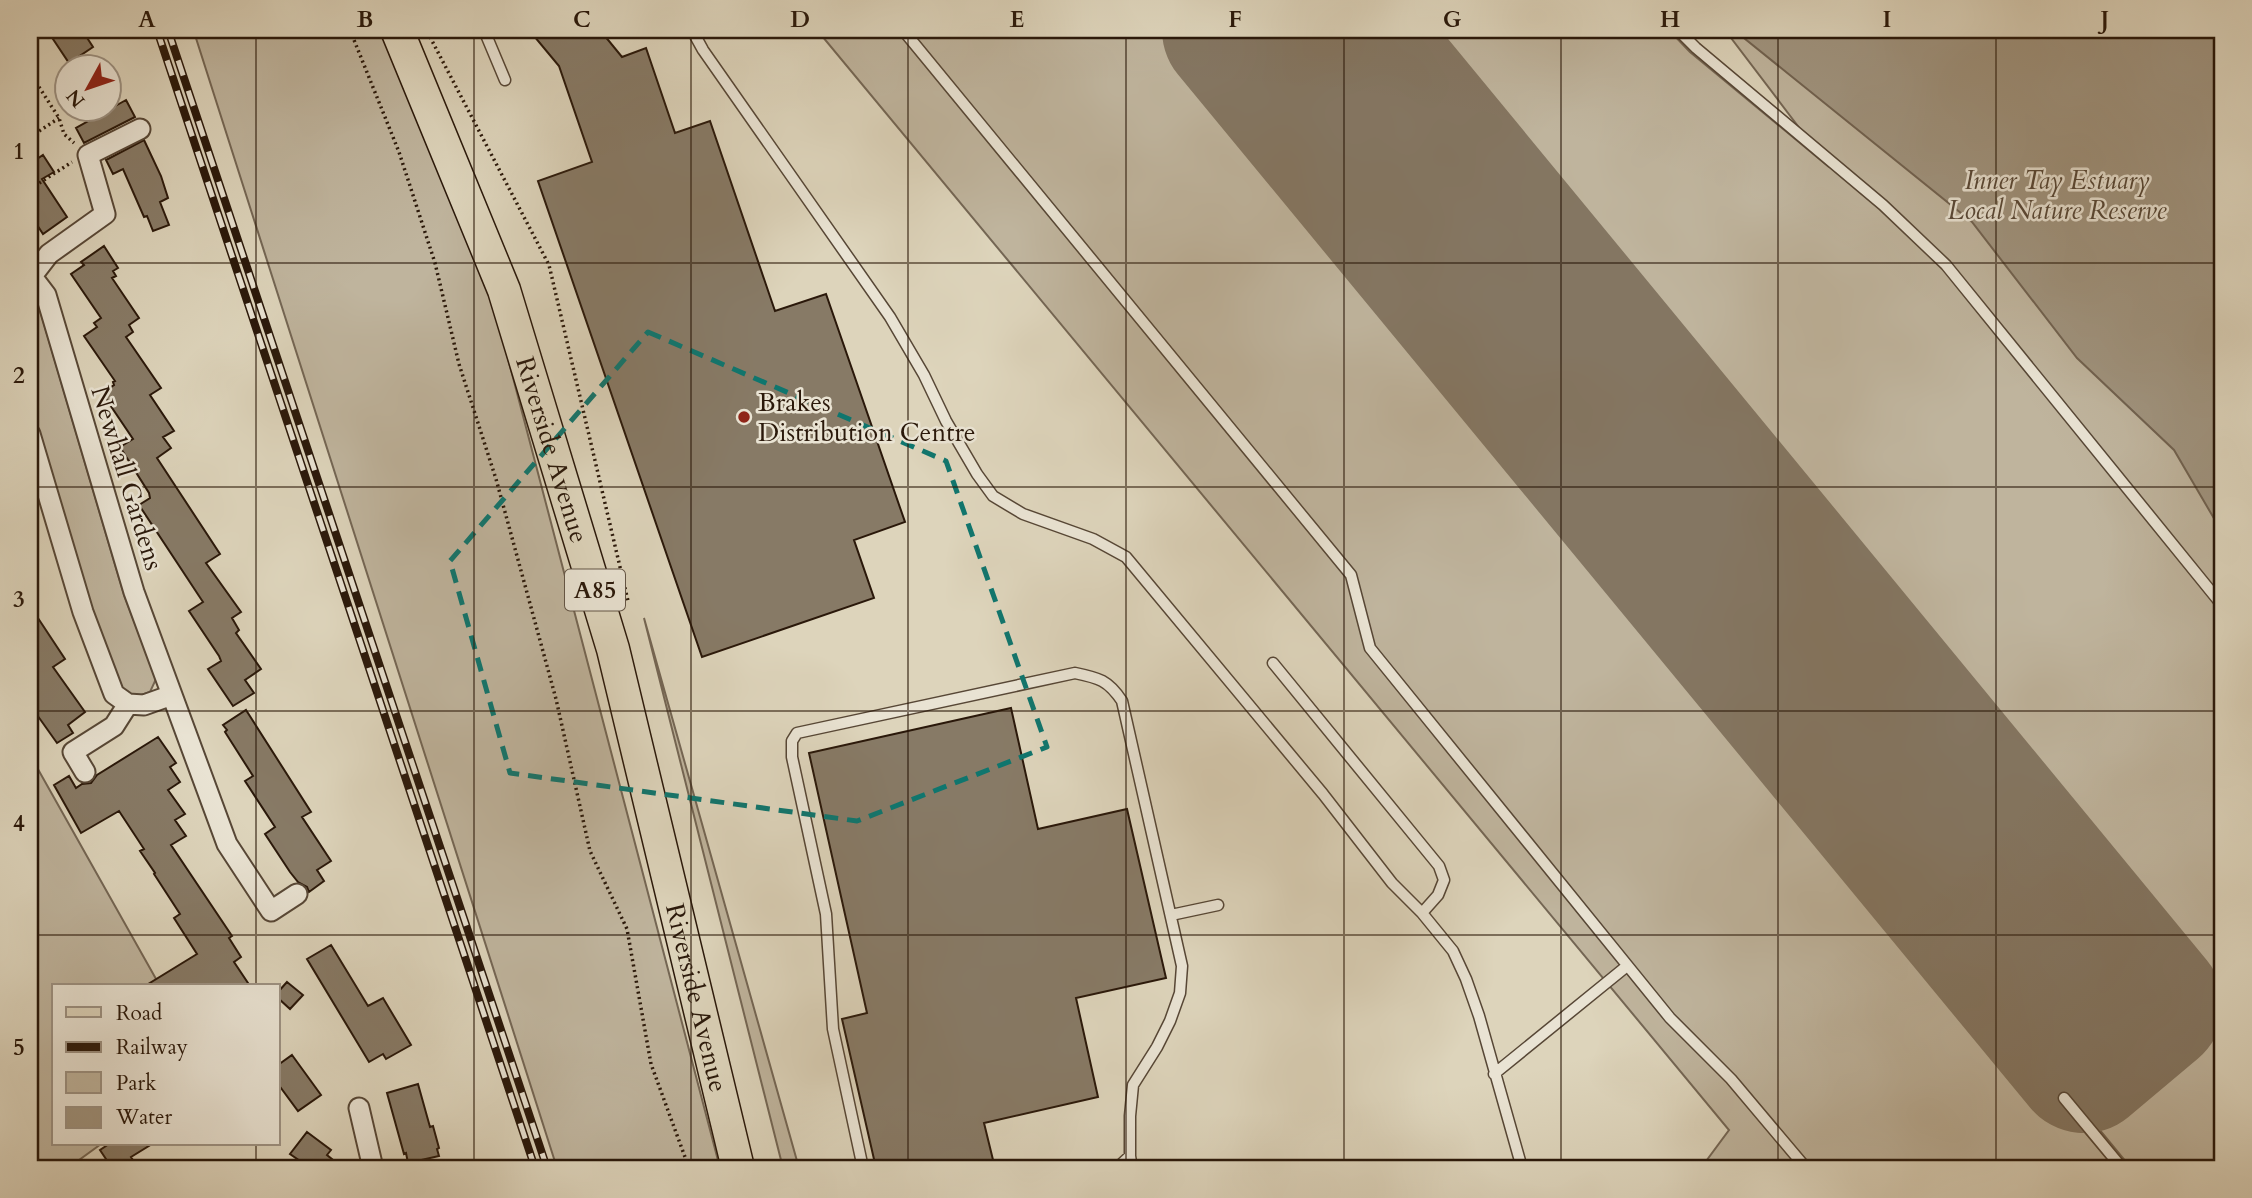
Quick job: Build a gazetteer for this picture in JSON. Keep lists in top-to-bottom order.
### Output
{
  "streets": {
    "main road": ["Riverside Avenue", "A85"],
    "street": ["Newhall Gardens"]
  },
  "parks": ["Inner Tay Estuary Local Nature Reserve"],
  "places": ["Brakes Distribution Centre"],
  "legend": [
    "Road",
    "Railway",
    "Park",
    "Water"
  ],
  "north": "bottom left",
  "grid": {
    "columns": [
      "A",
      "B",
      "C",
      "D",
      "E",
      "F",
      "G",
      "H",
      "I",
      "J"
    ],
    "rows": [
      "1",
      "2",
      "3",
      "4",
      "5"
    ]
  }
}
